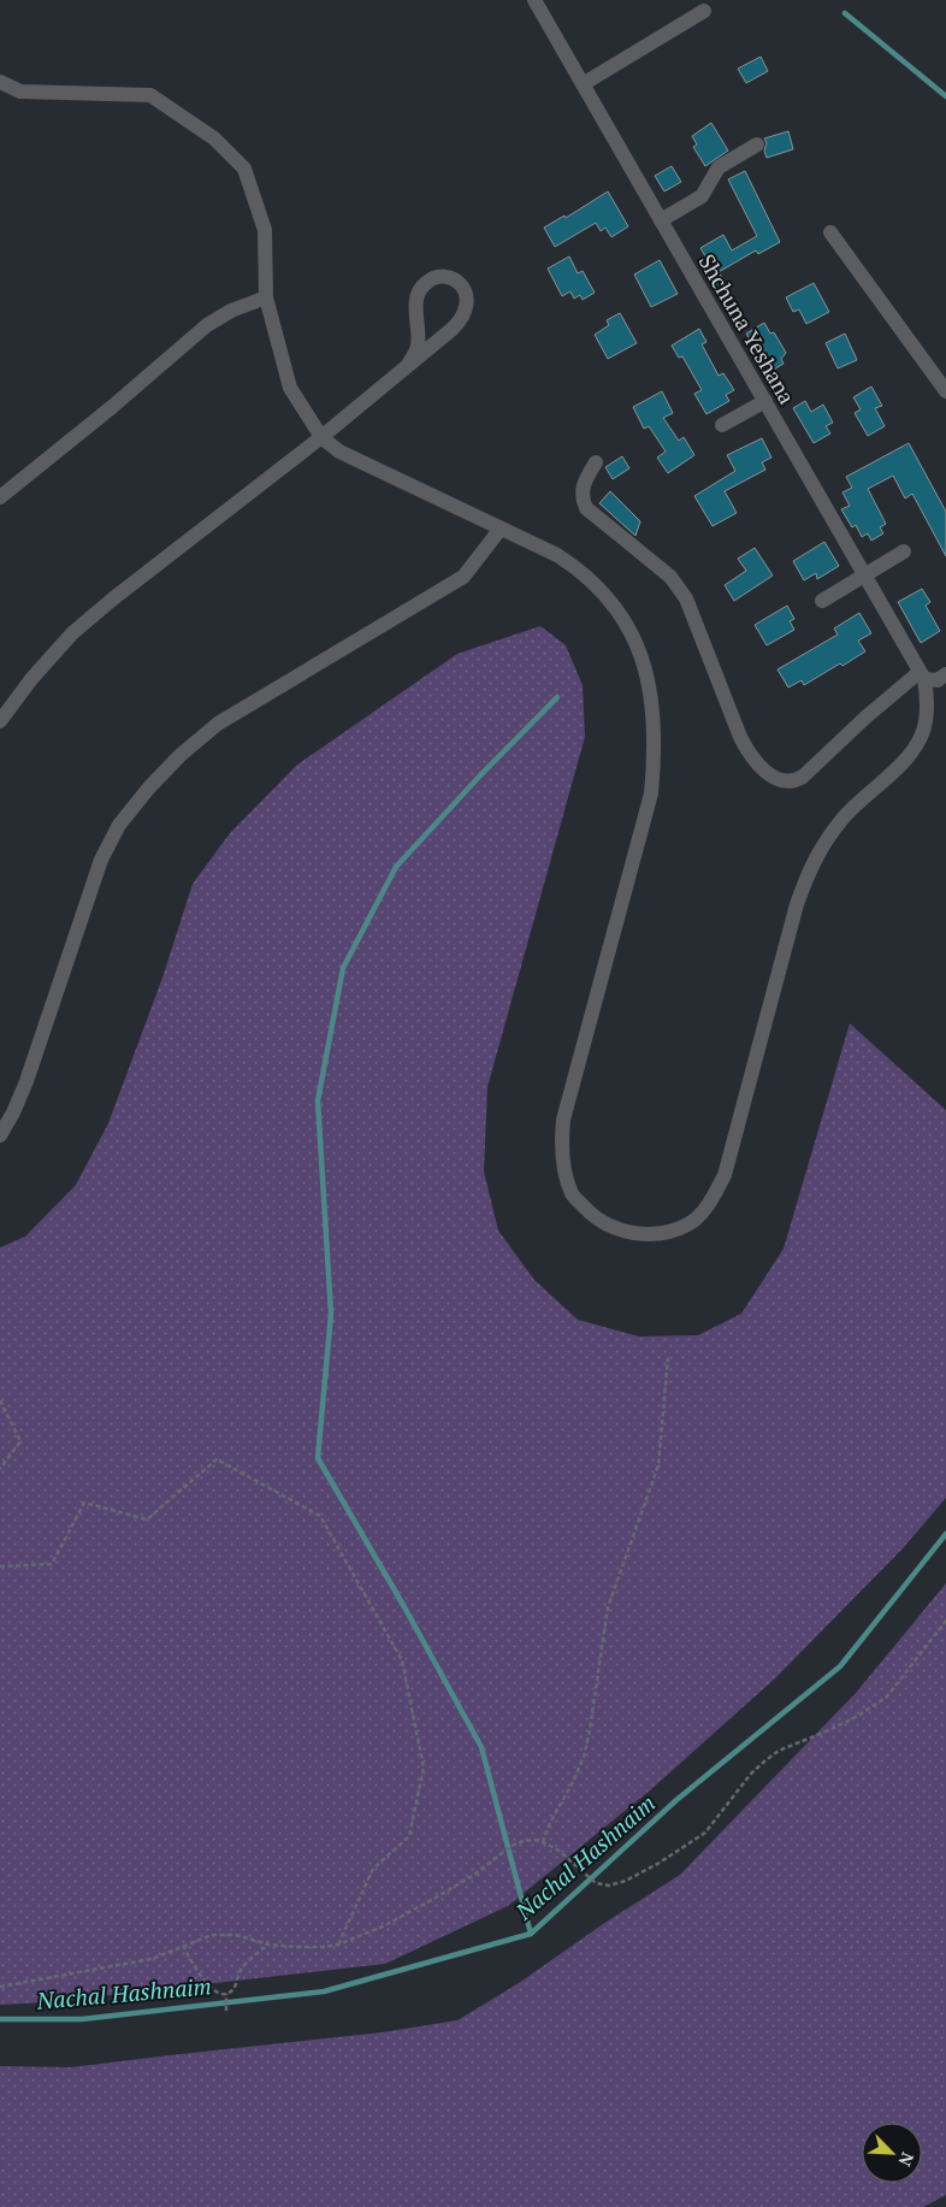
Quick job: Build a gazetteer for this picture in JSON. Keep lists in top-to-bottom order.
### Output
{
  "streets": {
    "street": ["Shchuna Yeshana"]
  },
  "water": ["Nachal Hashnaim"],
  "north": "bottom right"
}
